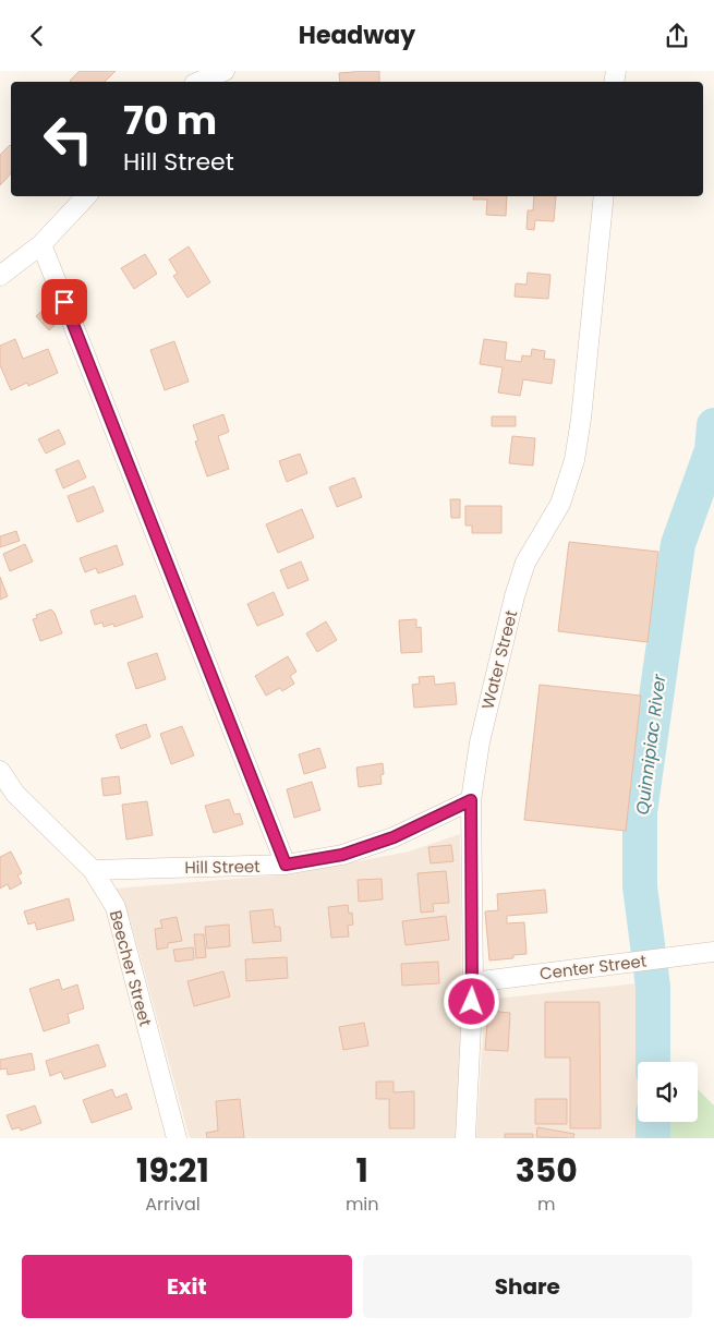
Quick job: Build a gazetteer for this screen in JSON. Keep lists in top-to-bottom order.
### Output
{
  "streets": {
    "street": [
      "Water Street",
      "Hill Street",
      "Center Street",
      "Beecher Street"
    ]
  },
  "crossings": [
    ["Water Street", "Hill Street"],
    ["Water Street", "Center Street"],
    ["Hill Street", "Beecher Street"]
  ],
  "water": ["Quinnipiac River"],
  "page": {
    "header": "Headway",
    "turn": ["70 m", "Hill Street"],
    "eta": [
      "19:21",
      "Arrival",
      "1",
      "min",
      "350",
      "m"
    ],
    "buttons": ["Exit", "Share"]
  }
}
